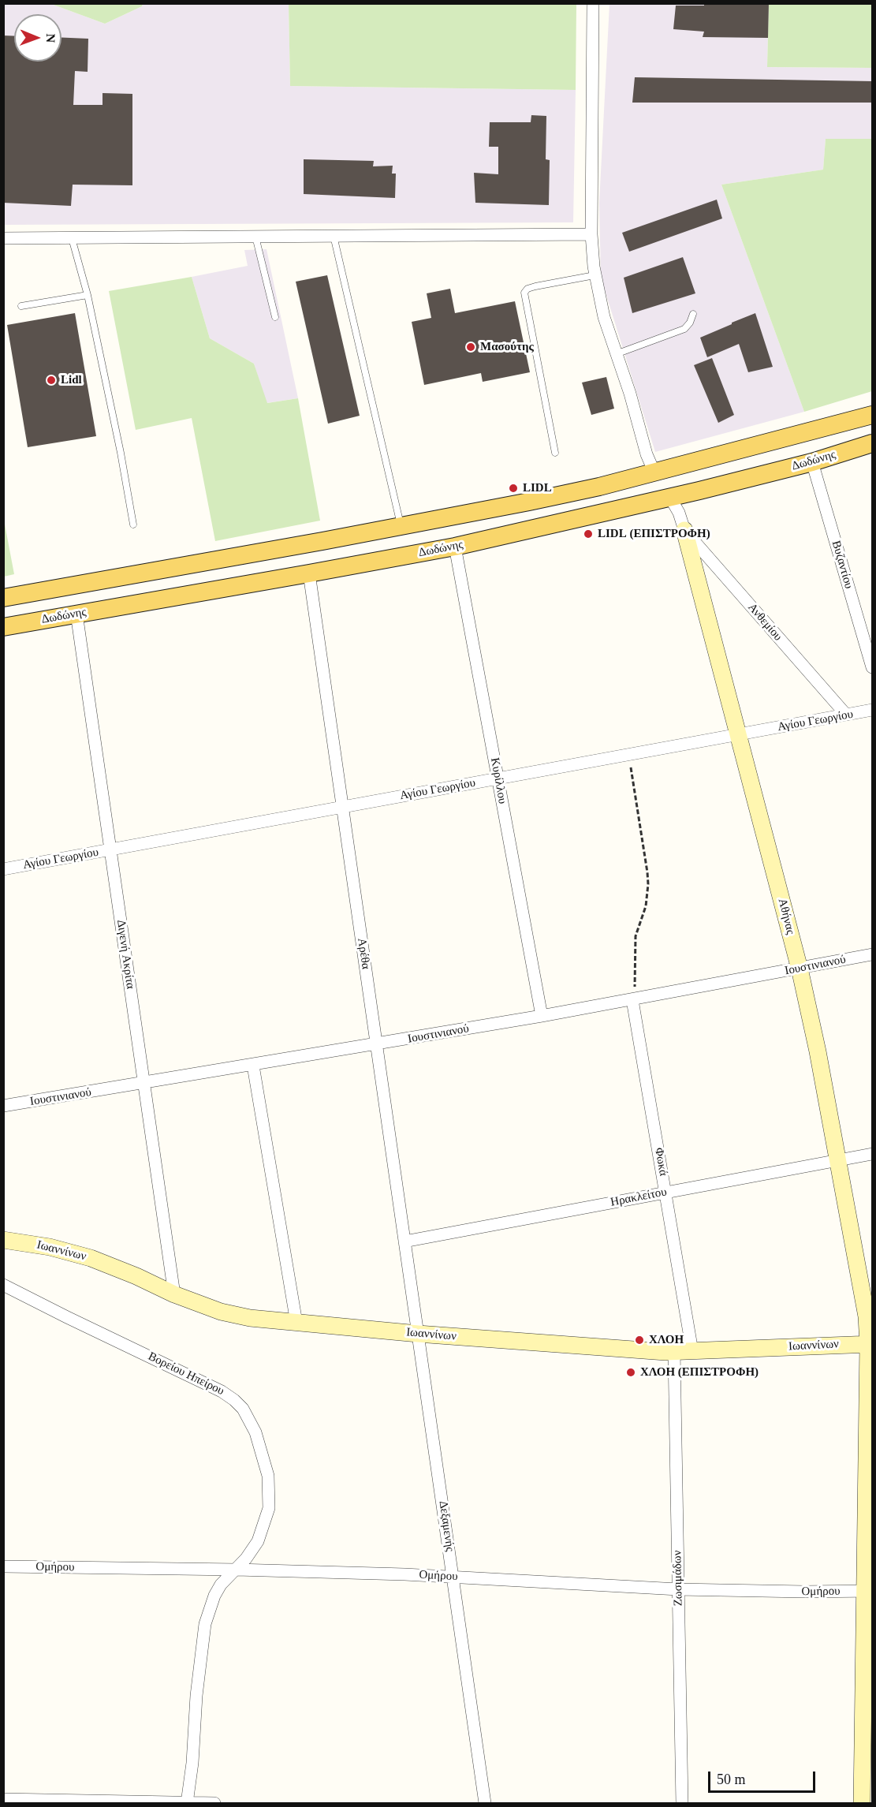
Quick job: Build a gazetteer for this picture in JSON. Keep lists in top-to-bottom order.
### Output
{
  "streets": {
    "main road": ["Δωδώνης"],
    "street": [
      "Βυζαντίου",
      "Ανθεμίου",
      "Αγίου Γεωργίου",
      "Κυρίλλου",
      "Αθήνας",
      "Αρέθα",
      "Διγενή Ακρίτα",
      "Ιουστινιανού",
      "Φωκά",
      "Ηρακλείτου",
      "Ιωαννίνων",
      "Βορείου Ηπείρου",
      "Δεξαμενής",
      "Ομήρου",
      "Ζωσιμάδων"
    ]
  },
  "crossings": [
    ["Δωδώνης", "Βυζαντίου"],
    ["Δωδώνης", "Κυρίλλου"],
    ["Δωδώνης", "Αθήνας"],
    ["Δωδώνης", "Αρέθα"],
    ["Δωδώνης", "Διγενή Ακρίτα"],
    ["Ανθεμίου", "Αγίου Γεωργίου"],
    ["Ανθεμίου", "Αθήνας"],
    ["Αγίου Γεωργίου", "Κυρίλλου"],
    ["Αγίου Γεωργίου", "Αθήνας"],
    ["Αγίου Γεωργίου", "Αρέθα"],
    ["Αγίου Γεωργίου", "Διγενή Ακρίτα"],
    ["Κυρίλλου", "Ιουστινιανού"],
    ["Αθήνας", "Ιουστινιανού"],
    ["Αθήνας", "Ηρακλείτου"],
    ["Αθήνας", "Ιωαννίνων"],
    ["Αθήνας", "Ομήρου"],
    ["Αρέθα", "Ιουστινιανού"],
    ["Αρέθα", "Ηρακλείτου"],
    ["Αρέθα", "Ιωαννίνων"],
    ["Αρέθα", "Δεξαμενής"],
    ["Διγενή Ακρίτα", "Ιουστινιανού"],
    ["Διγενή Ακρίτα", "Ιωαννίνων"],
    ["Ιουστινιανού", "Φωκά"],
    ["Φωκά", "Ηρακλείτου"],
    ["Φωκά", "Ιωαννίνων"],
    ["Ιωαννίνων", "Δεξαμενής"],
    ["Ιωαννίνων", "Ζωσιμάδων"],
    ["Βορείου Ηπείρου", "Ομήρου"],
    ["Δεξαμενής", "Ομήρου"],
    ["Ομήρου", "Ζωσιμάδων"]
  ],
  "places": [
    "Μασούτης",
    "Lidl",
    "LIDL",
    "LIDL (ΕΠΙΣΤΡΟΦΗ)",
    "ΧΛΟΗ",
    "ΧΛΟΗ (ΕΠΙΣΤΡΟΦΗ)"
  ],
  "scale_bar": "50 m",
  "north": "right"
}
